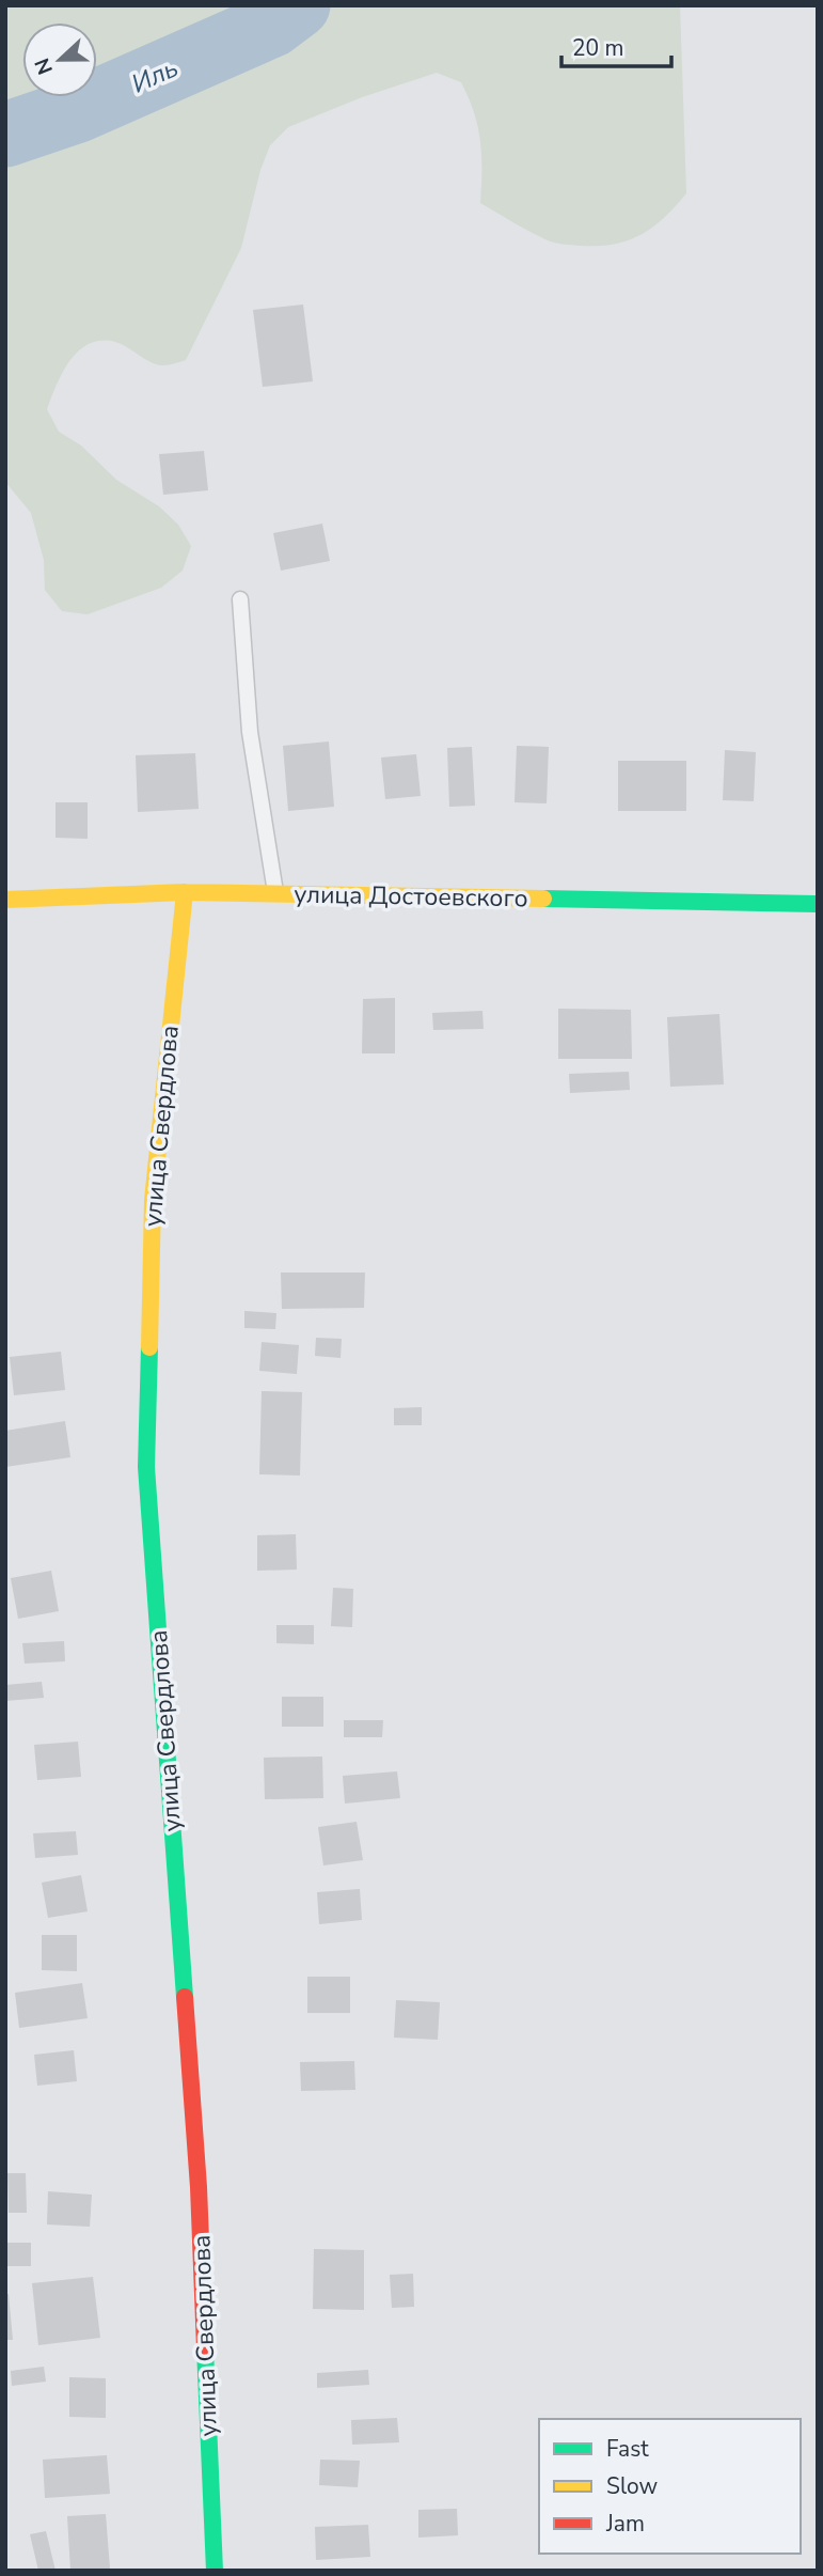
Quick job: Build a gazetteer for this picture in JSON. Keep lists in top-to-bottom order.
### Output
{
  "streets": {
    "street": ["улица Достоевского", "улица Свердлова"]
  },
  "crossings": [
    ["улица Достоевского", "улица Свердлова"]
  ],
  "water": ["Иль"],
  "legend": ["Fast", "Slow", "Jam"],
  "scale_bar": "20 m",
  "north": "left"
}
